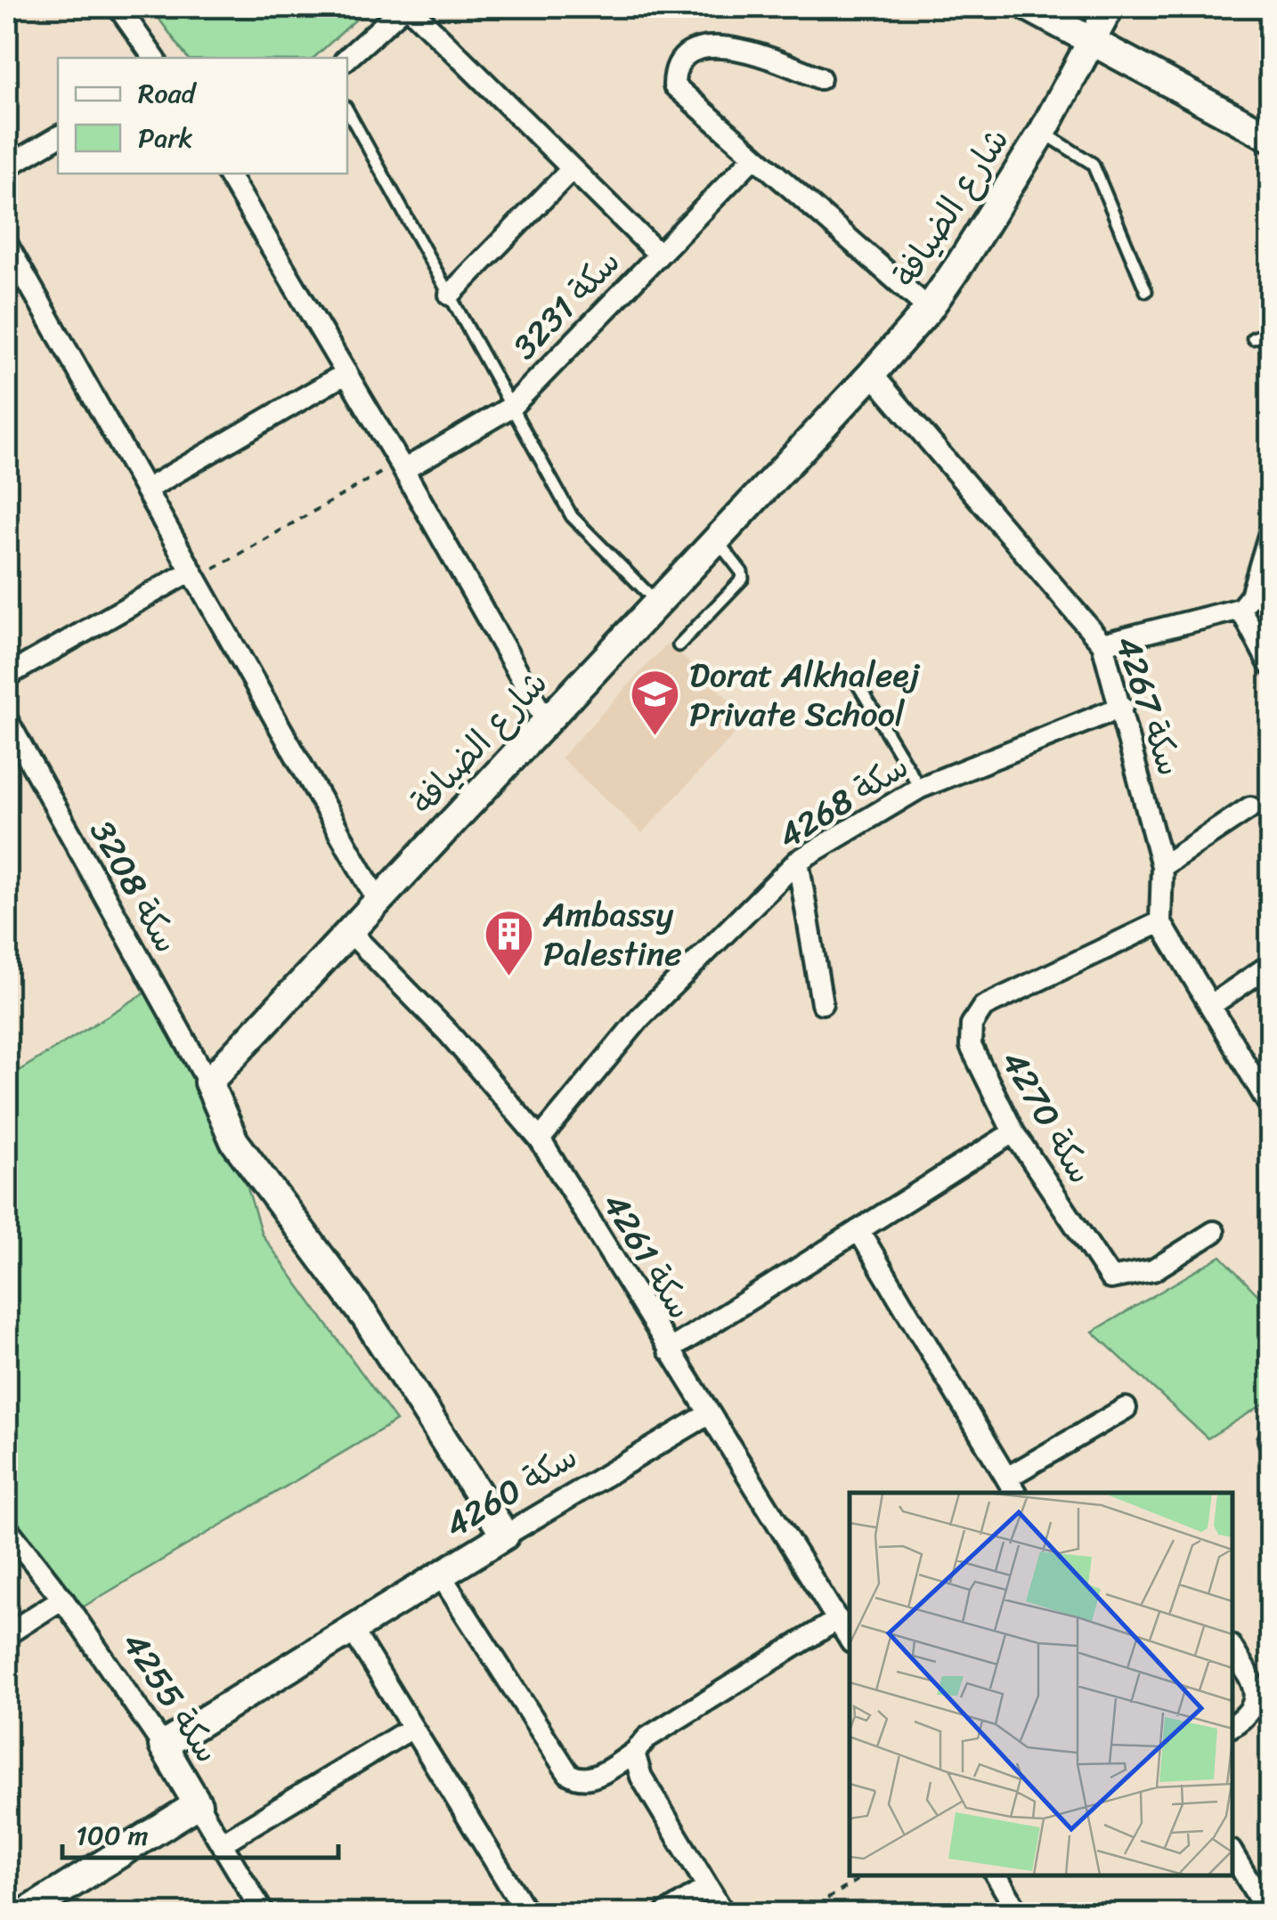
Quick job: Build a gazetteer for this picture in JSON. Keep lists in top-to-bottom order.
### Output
{
  "streets": {
    "street": [
      "شارع الضيافة",
      "سكة 3231",
      "سكة 4267",
      "سكة 4268",
      "سكة 3208",
      "سكة 4270",
      "سكة 4261",
      "سكة 4260",
      "سكة 4255"
    ]
  },
  "crossings": [
    ["شارع الضيافة", "سكة 4267"],
    ["شارع الضيافة", "سكة 3208"],
    ["شارع الضيافة", "سكة 4261"],
    ["سكة 4267", "سكة 4268"],
    ["سكة 4267", "سكة 4270"],
    ["سكة 4268", "سكة 4261"],
    ["سكة 4261", "سكة 4260"],
    ["سكة 4260", "سكة 4255"]
  ],
  "places": {
    "school or university": ["Dorat Alkhaleej Private School"],
    "building": ["Ambassy Palestine"]
  },
  "legend": ["Road", "Park"],
  "scale_bar": "100 m"
}
